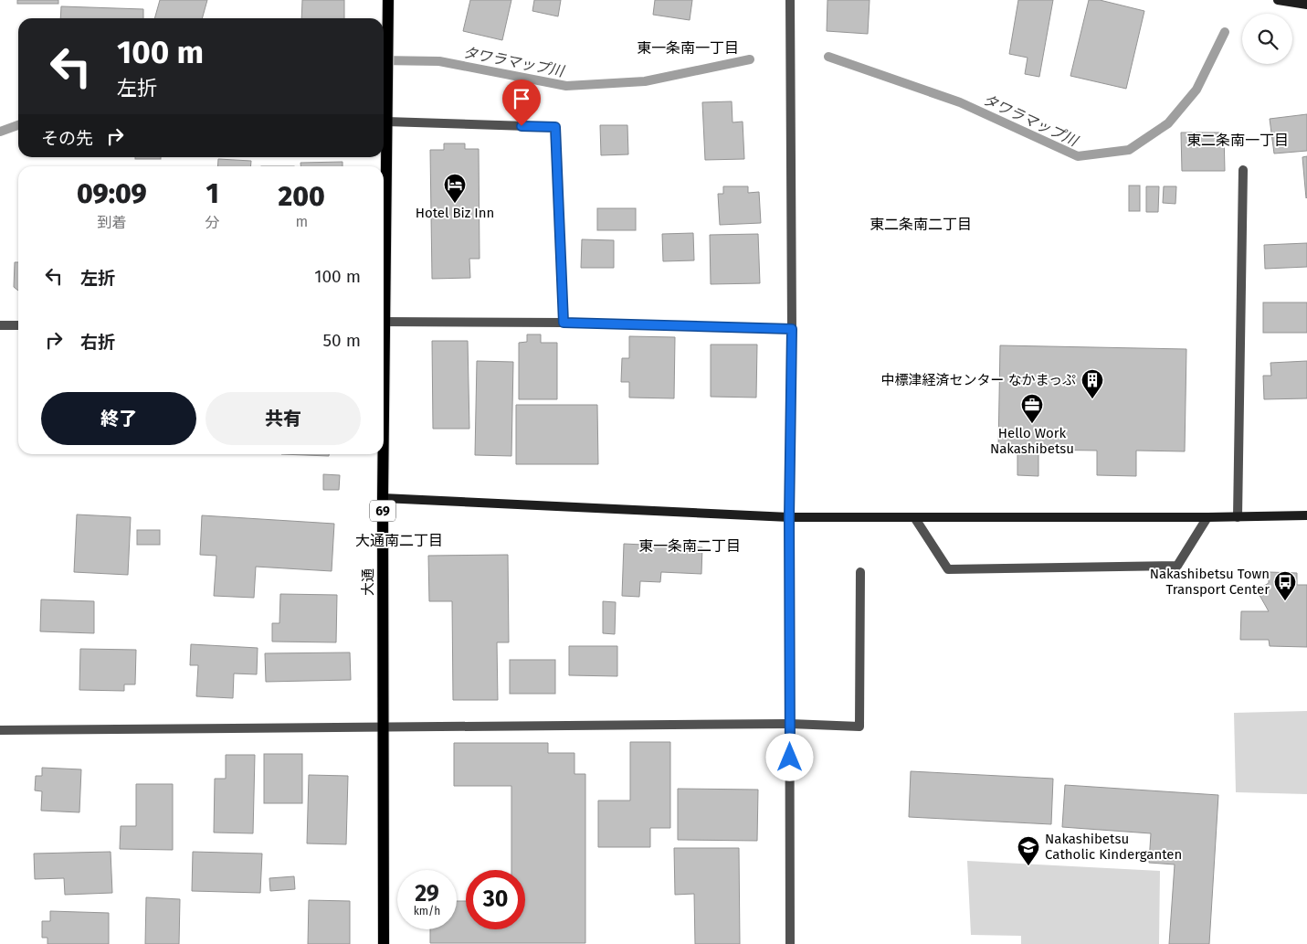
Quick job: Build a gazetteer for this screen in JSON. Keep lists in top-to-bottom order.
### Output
{
  "streets": {
    "main road": ["69", "大通"]
  },
  "districts": [
    "東一条南一丁目",
    "東二条南一丁目",
    "東二条南二丁目",
    "大通南二丁目",
    "東一条南二丁目"
  ],
  "water": ["タワラマップ川"],
  "places": {
    "hotel": ["Hotel Biz Inn"],
    "building": ["中標津経済センター なかまっぷ"],
    "office": ["Hello Work Nakashibetsu"],
    "bus stop": ["Nakashibetsu Town Transport Center"],
    "school or university": ["Nakashibetsu Catholic Kinderganten"]
  },
  "page": {
    "turn": ["100 m", "左折"],
    "then": "その先",
    "eta": [
      "09:09",
      "到着",
      "1",
      "分",
      "200",
      "m"
    ],
    "list": [
      {
        "name": "左折",
        "value": "100 m"
      },
      {
        "name": "右折",
        "value": "50 m"
      }
    ],
    "buttons": ["終了", "共有"],
    "speed": "29 km/h",
    "limit": "30"
  }
}
